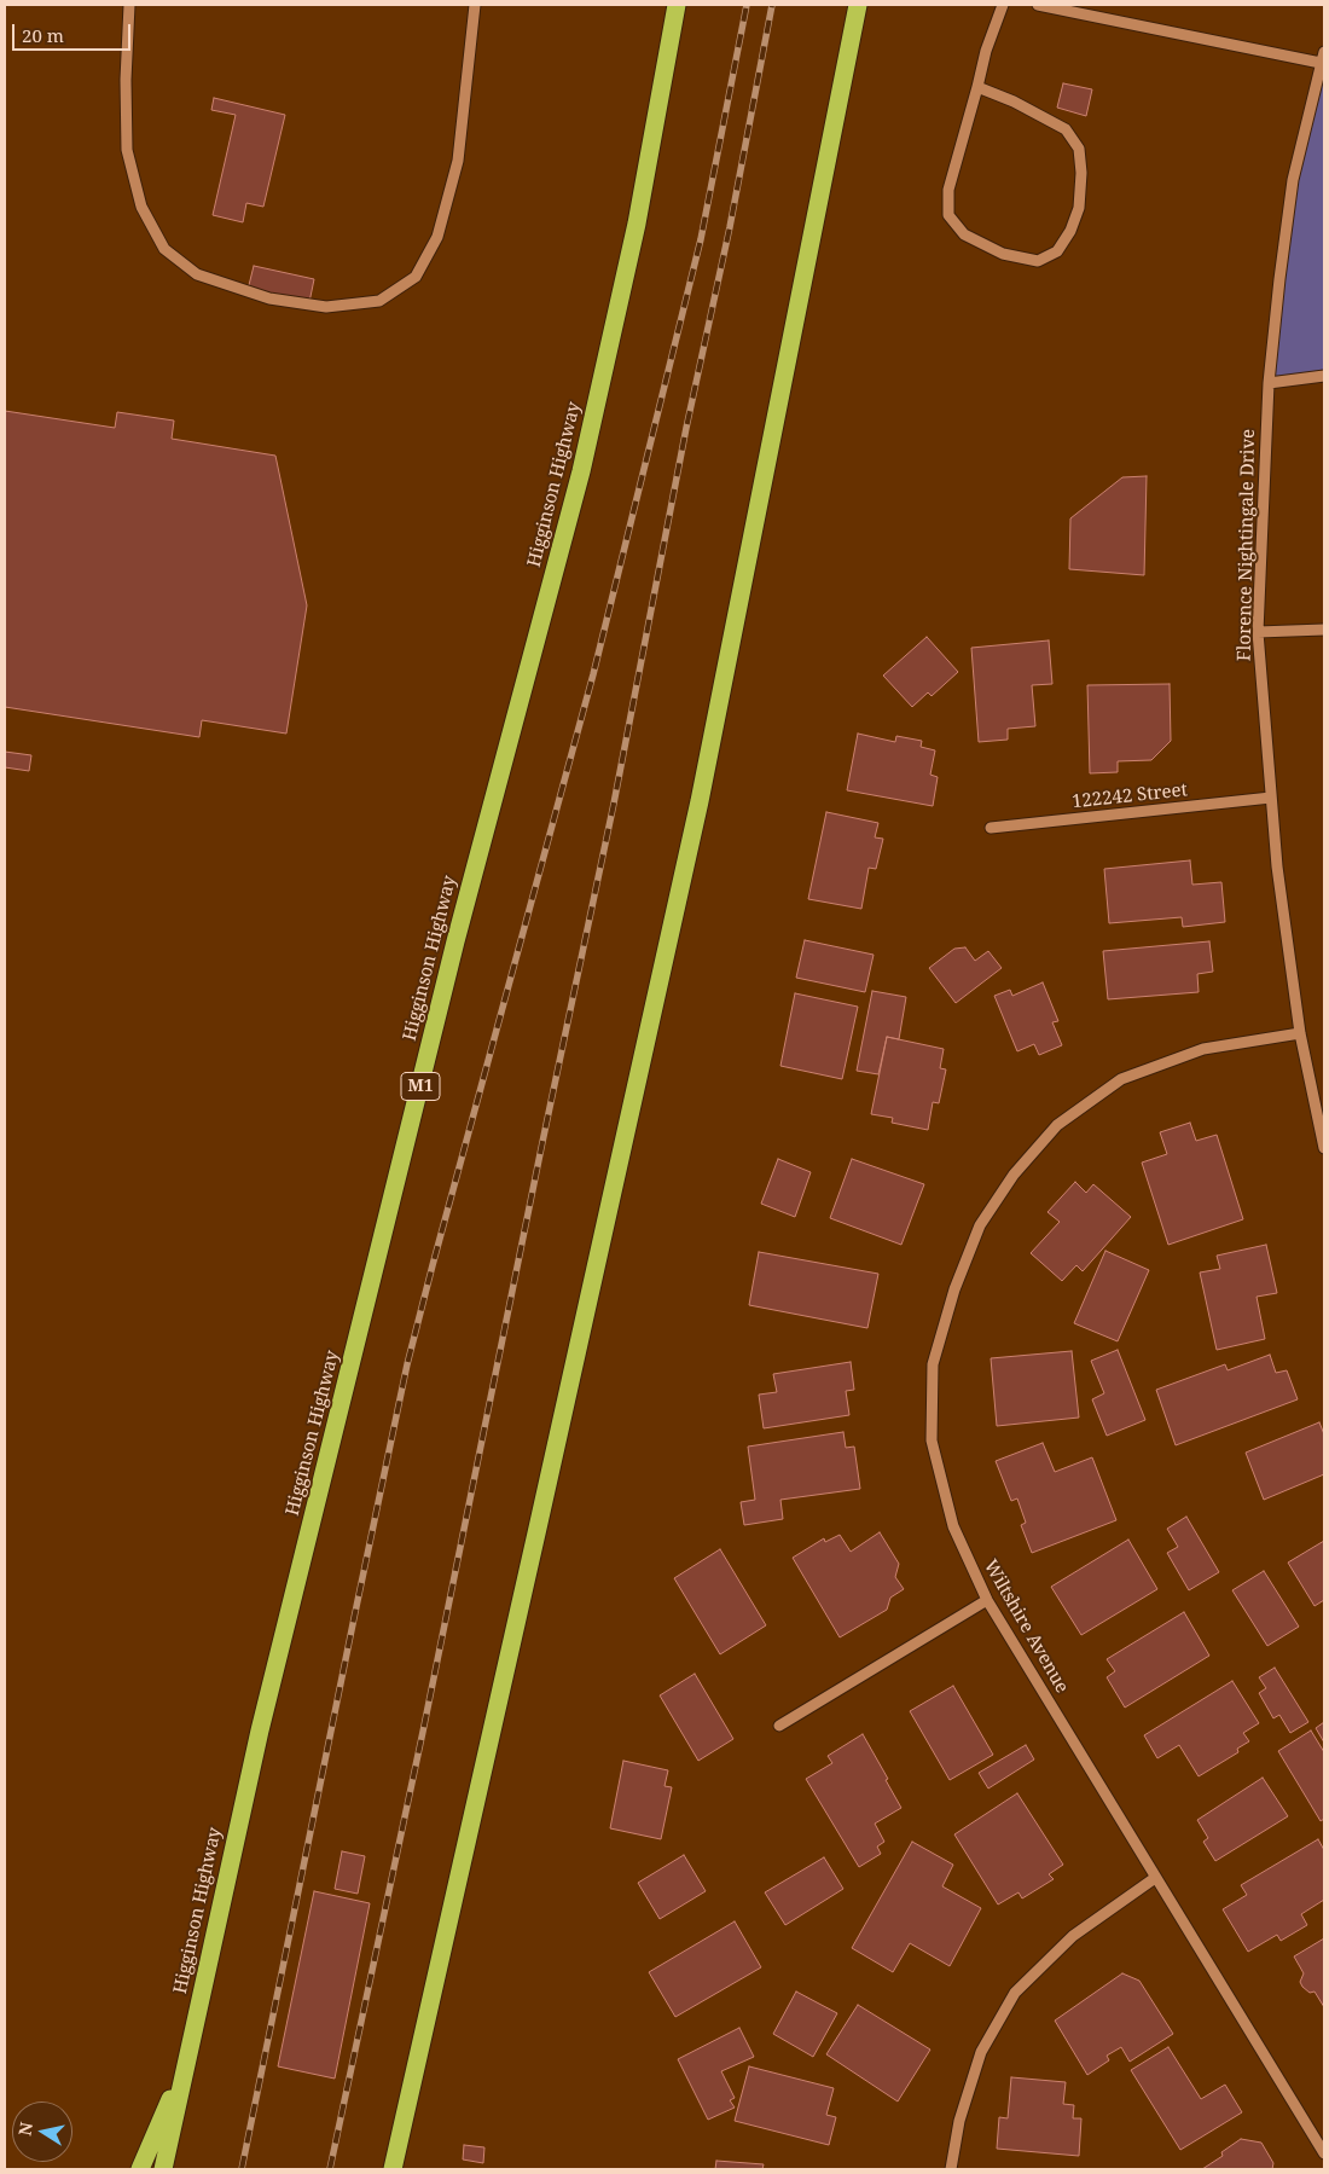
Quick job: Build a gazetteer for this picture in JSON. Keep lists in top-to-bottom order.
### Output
{
  "streets": {
    "highway": ["Higginson Highway", "M1"],
    "street": ["Florence Nightingale Drive", "122242 Street", "Wiltshire Avenue"]
  },
  "crossings": [
    ["Florence Nightingale Drive", "122242 Street"],
    ["Florence Nightingale Drive", "Wiltshire Avenue"]
  ],
  "scale_bar": "20 m",
  "north": "left"
}
